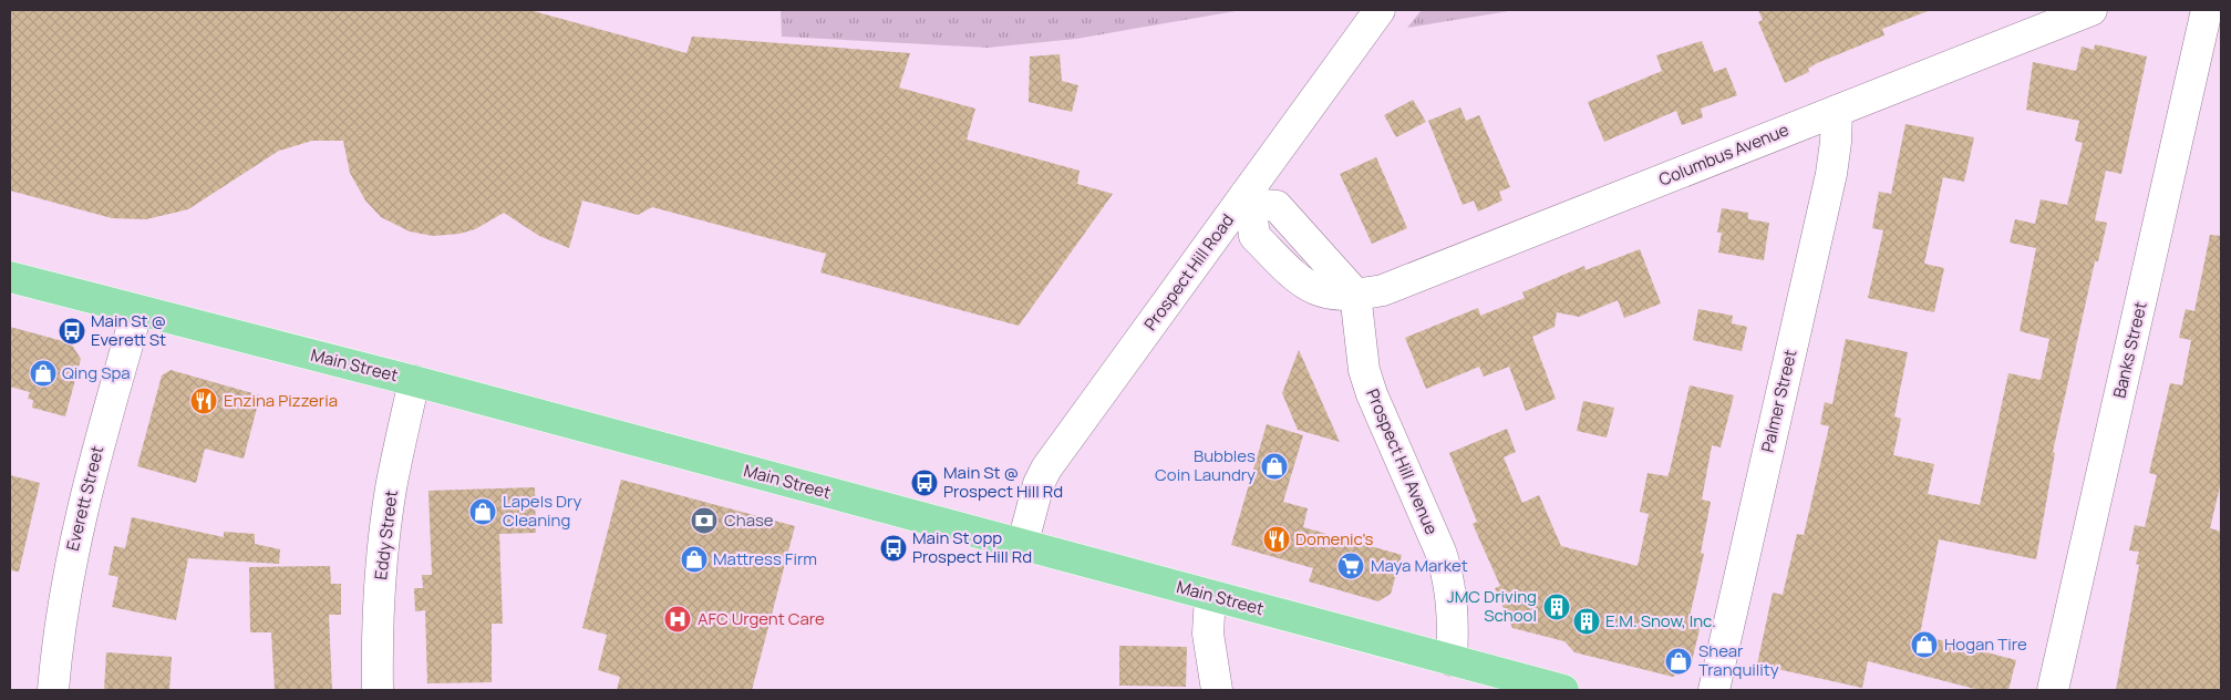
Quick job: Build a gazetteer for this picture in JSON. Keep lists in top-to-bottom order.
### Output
{
  "streets": {
    "main road": ["Main Street"],
    "street": [
      "Columbus Avenue",
      "Prospect Hill Road",
      "Banks Street",
      "Palmer Street",
      "Prospect Hill Avenue",
      "Everett Street",
      "Eddy Street"
    ]
  },
  "crossings": [
    ["Columbus Avenue", "Palmer Street"],
    ["Columbus Avenue", "Prospect Hill Avenue"],
    ["Prospect Hill Road", "Main Street"],
    ["Main Street", "Prospect Hill Avenue"],
    ["Main Street", "Everett Street"],
    ["Main Street", "Eddy Street"]
  ],
  "places": {
    "bus stop": ["Main St @ Everett St", "Main St @ Prospect Hill Rd", "Main St opp Prospect Hill Rd"],
    "shop": [
      "Qing Spa",
      "Bubbles Coin Laundry",
      "Lapels Dry Cleaning",
      "Mattress Firm",
      "Hogan Tire",
      "Shear Tranquility"
    ],
    "restaurant": ["Enzina Pizzeria", "Domenic's"],
    "bank": ["Chase"],
    "supermarket": ["Maya Market"],
    "building": ["JMC Driving School", "E.M. Snow, Inc."],
    "hospital": ["AFC Urgent Care"]
  }
}
